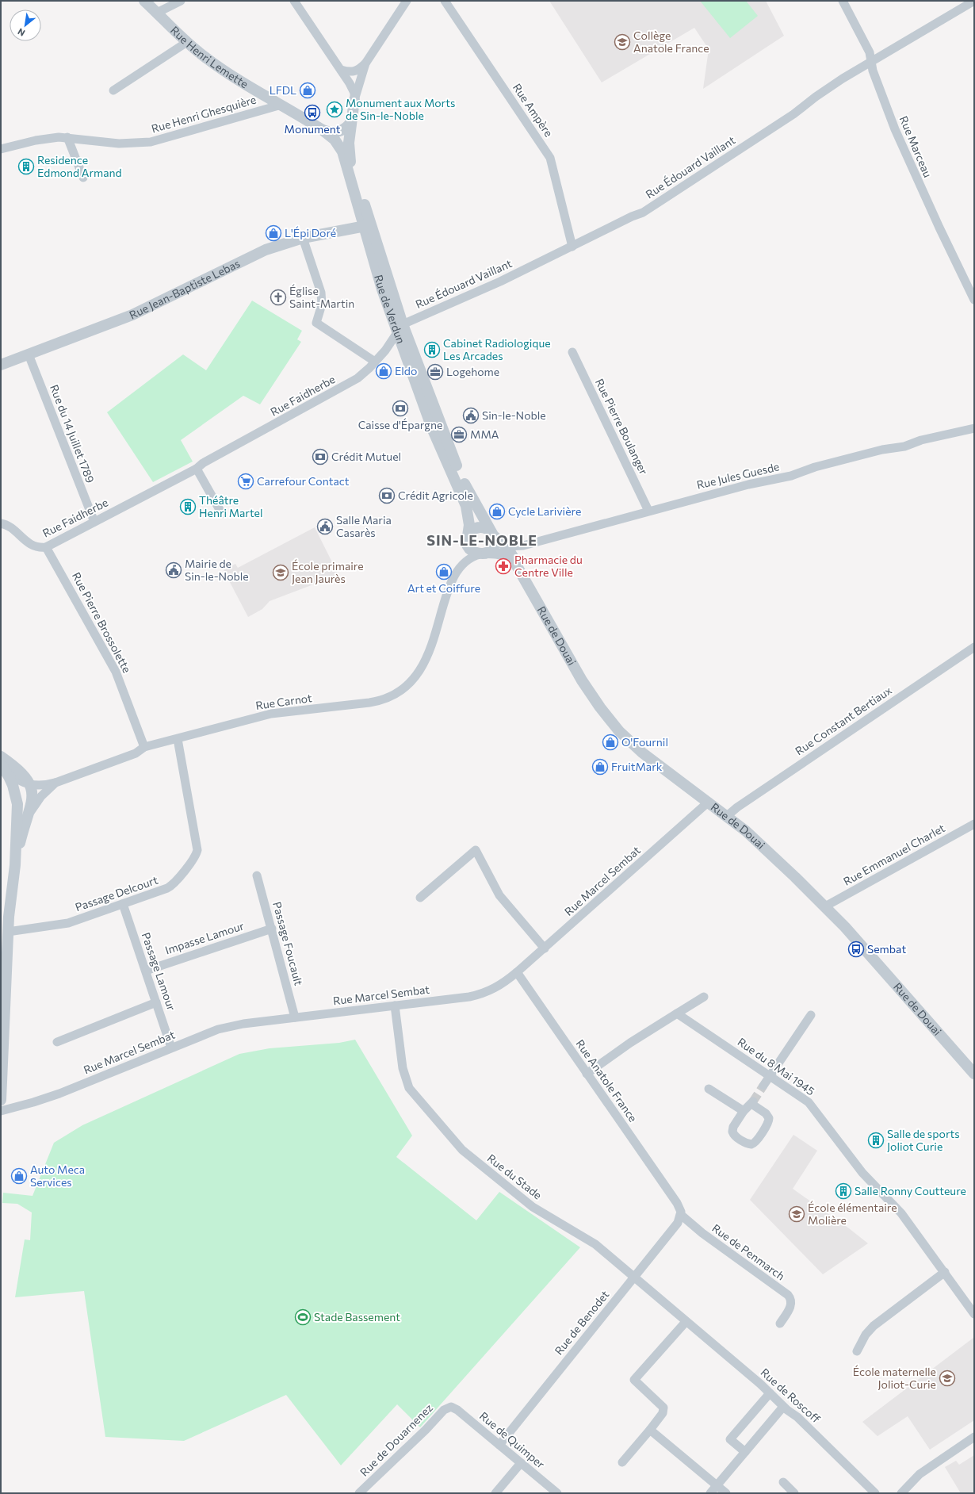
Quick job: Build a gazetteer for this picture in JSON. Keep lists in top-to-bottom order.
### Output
{
  "streets": {
    "street": [
      "Rue Henri Lemette",
      "Rue Ampère",
      "Rue Henri Ghesquière",
      "Rue Marceau",
      "Rue Édouard Vaillant",
      "Rue Jean-Baptiste Lebas",
      "Rue de Verdun",
      "Rue Faidherbe",
      "Rue Pierre Boulanger",
      "Rue du 14 Juillet 1789",
      "Rue Jules Guesde",
      "Rue Pierre Brossolette",
      "Rue de Douai",
      "Rue Carnot",
      "Rue Constant Bertiaux",
      "Rue Emmanuel Charlet",
      "Rue Marcel Sembat",
      "Passage Delcourt",
      "Impasse Lamour",
      "Passage Foucault",
      "Passage Lamour",
      "Rue du 8 Mai 1945",
      "Rue Anatole France",
      "Rue du Stade",
      "Rue de Penmarch",
      "Rue de Benodet",
      "Rue de Roscoff",
      "Rue de Douarnenez",
      "Rue de Quimper"
    ]
  },
  "crossings": [
    ["Rue Henri Lemette", "Rue Henri Ghesquière"],
    ["Rue Henri Lemette", "Rue de Verdun"],
    ["Rue Ampère", "Rue Édouard Vaillant"],
    ["Rue Henri Ghesquière", "Rue de Verdun"],
    ["Rue Marceau", "Rue Édouard Vaillant"],
    ["Rue Édouard Vaillant", "Rue de Verdun"],
    ["Rue Édouard Vaillant", "Rue Faidherbe"],
    ["Rue Jean-Baptiste Lebas", "Rue de Verdun"],
    ["Rue Jean-Baptiste Lebas", "Rue du 14 Juillet 1789"],
    ["Rue de Verdun", "Rue Faidherbe"],
    ["Rue de Verdun", "Rue de Douai"],
    ["Rue de Verdun", "Rue Carnot"],
    ["Rue Faidherbe", "Rue du 14 Juillet 1789"],
    ["Rue Faidherbe", "Rue Pierre Brossolette"],
    ["Rue Pierre Boulanger", "Rue Jules Guesde"],
    ["Rue Jules Guesde", "Rue de Douai"],
    ["Rue Pierre Brossolette", "Rue Carnot"],
    ["Rue de Douai", "Rue Carnot"],
    ["Rue de Douai", "Rue Constant Bertiaux"],
    ["Rue de Douai", "Rue Emmanuel Charlet"],
    ["Rue de Douai", "Rue Marcel Sembat"],
    ["Rue Carnot", "Passage Delcourt"],
    ["Rue Marcel Sembat", "Passage Foucault"],
    ["Rue Marcel Sembat", "Passage Lamour"],
    ["Rue Marcel Sembat", "Rue Anatole France"],
    ["Rue Marcel Sembat", "Rue du Stade"],
    ["Passage Delcourt", "Passage Lamour"],
    ["Impasse Lamour", "Passage Foucault"],
    ["Impasse Lamour", "Passage Lamour"],
    ["Rue Anatole France", "Rue de Penmarch"],
    ["Rue Anatole France", "Rue de Benodet"],
    ["Rue du Stade", "Rue de Benodet"],
    ["Rue du Stade", "Rue de Roscoff"],
    ["Rue de Penmarch", "Rue de Benodet"],
    ["Rue de Benodet", "Rue de Quimper"],
    ["Rue de Douarnenez", "Rue de Quimper"]
  ],
  "districts": ["SIN-LE-NOBLE"],
  "places": {
    "school or university": [
      "Collège Anatole France",
      "École primaire Jean Jaurès",
      "École élémentaire Molière",
      "École maternelle Joliot-Curie"
    ],
    "shop": [
      "LFDL",
      "L'Épi Doré",
      "Eldo",
      "Cycle Larivière",
      "Art et Coiffure",
      "O'Fournil",
      "FruitMark",
      "Auto Meca Services"
    ],
    "place": ["Monument aux Morts de Sin-le-Noble"],
    "bus stop": ["Monument", "Sembat"],
    "building": [
      "Residence Edmond Armand",
      "Cabinet Radiologique Les Arcades",
      "Théâtre Henri Martel",
      "Salle de sports Joliot Curie",
      "Salle Ronny Coutteure"
    ],
    "church": ["Église Saint-Martin"],
    "office": ["Logehome", "MMA"],
    "bank": ["Caisse d'Épargne", "Crédit Mutuel", "Crédit Agricole"],
    "public building": ["Sin-le-Noble", "Salle Maria Casarès", "Mairie de Sin-le-Noble"],
    "supermarket": ["Carrefour Contact"],
    "pharmacy": ["Pharmacie du Centre Ville"],
    "sports": ["Stade Bassement"]
  },
  "north": "bottom left"
}
